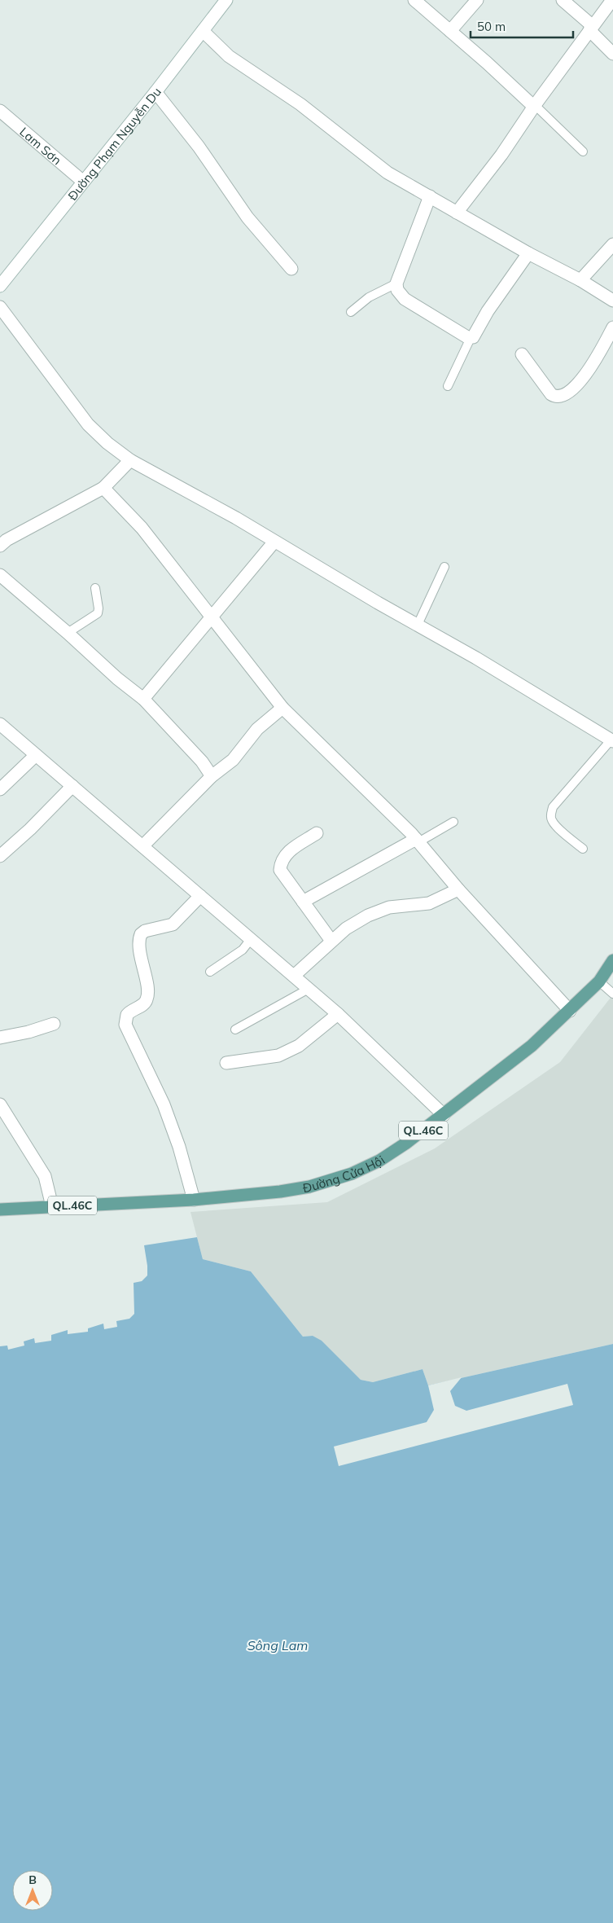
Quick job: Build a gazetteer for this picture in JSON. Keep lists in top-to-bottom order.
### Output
{
  "streets": {
    "main road": ["QL.46C", "Đường Cửa Hội"],
    "street": ["Đường Phạm Nguyễn Du", "Lam Sơn"]
  },
  "crossings": [
    ["Đường Phạm Nguyễn Du", "Lam Sơn"]
  ],
  "water": ["Sông Lam"],
  "scale_bar": "50 m",
  "north": "top"
}
